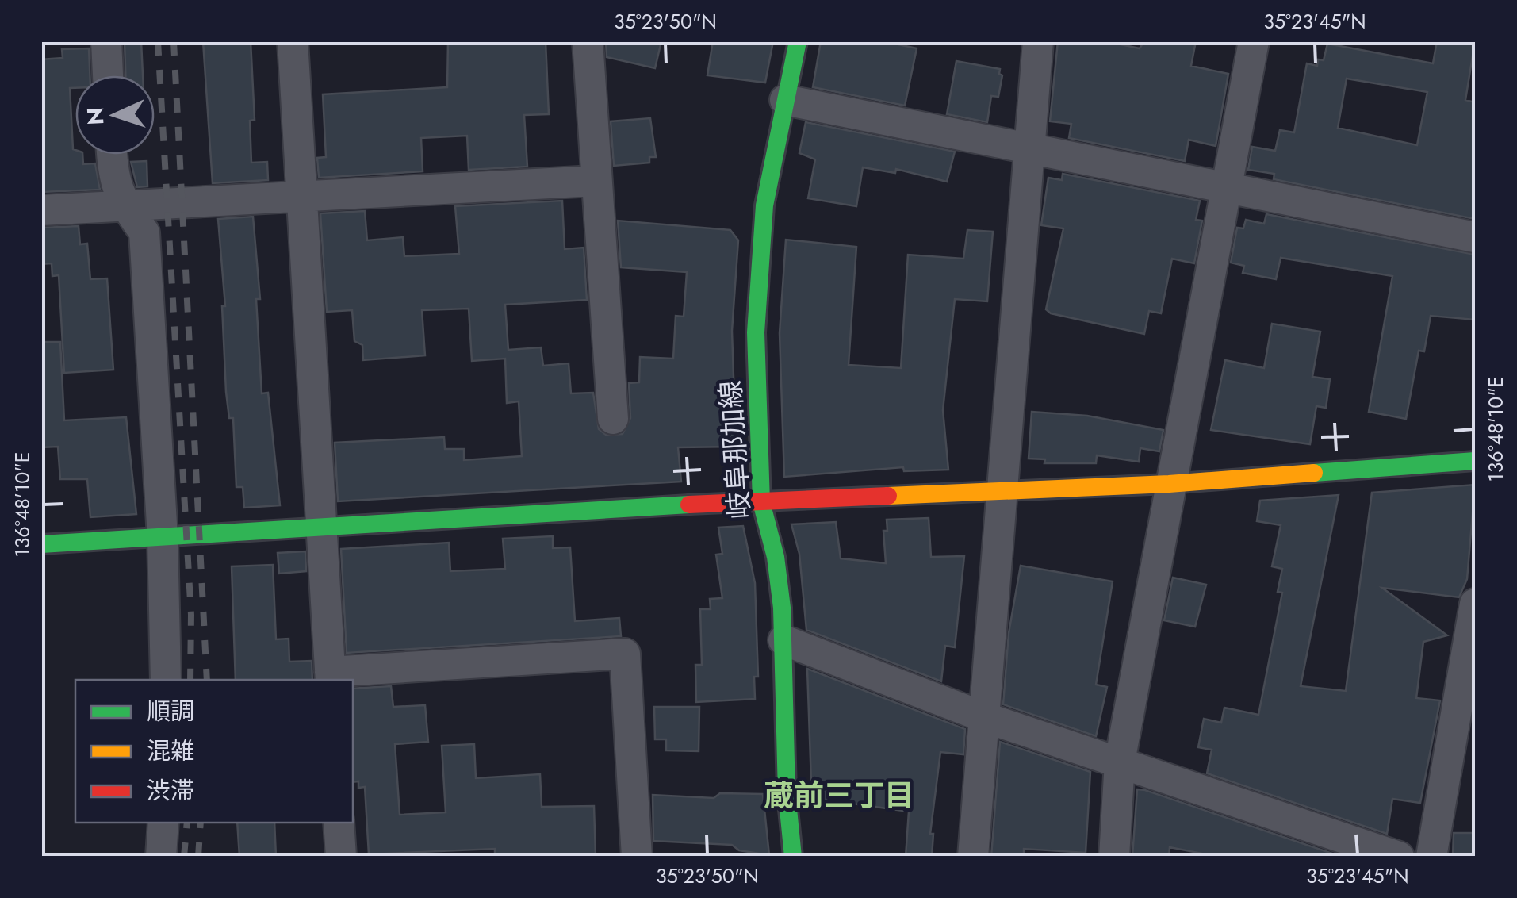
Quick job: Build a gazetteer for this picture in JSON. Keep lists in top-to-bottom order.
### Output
{
  "streets": {
    "street": ["岐阜那加線"]
  },
  "districts": ["蔵前三丁目"],
  "legend": ["順調", "混雑", "渋滞"],
  "north": "left",
  "coordinates": ["35°23'50\"N", "35°23'45\"N", "136°48'10\"E"]
}
